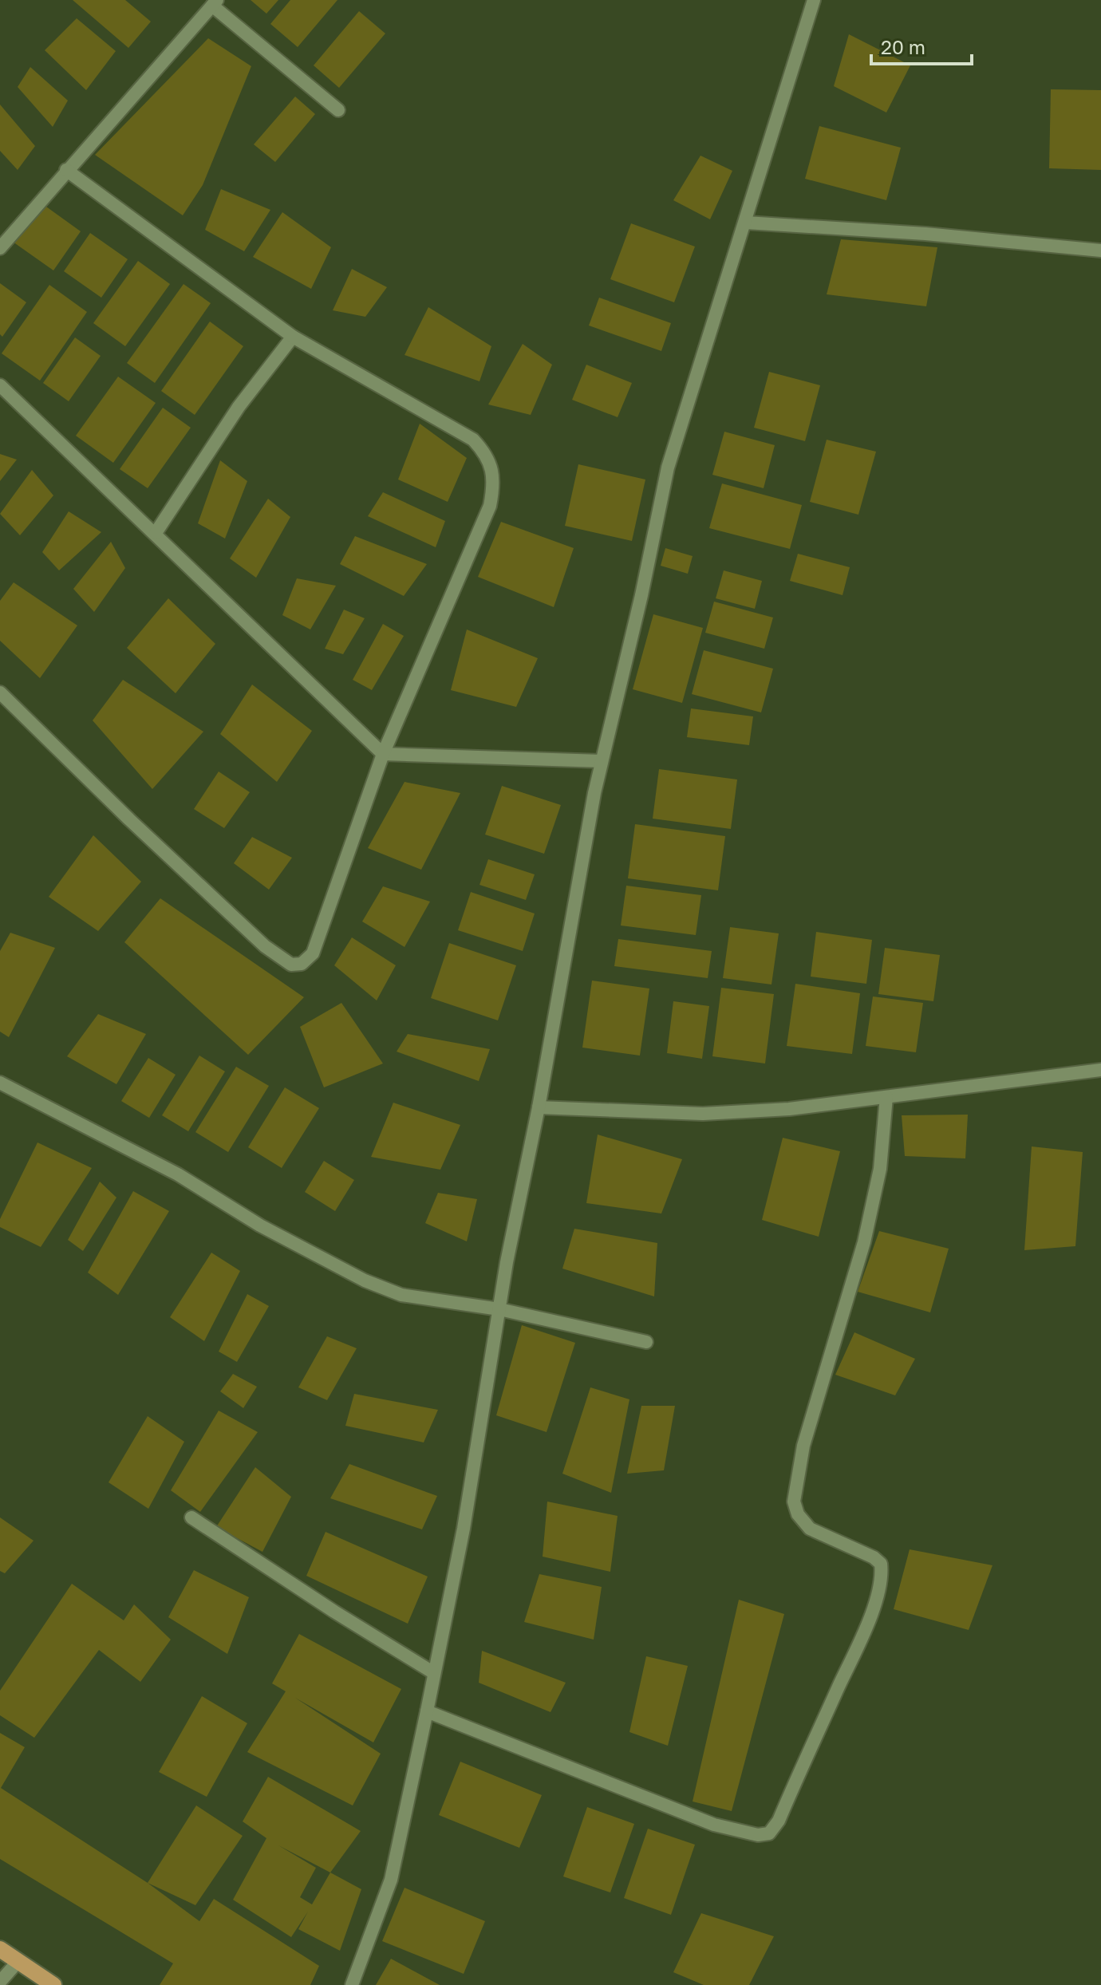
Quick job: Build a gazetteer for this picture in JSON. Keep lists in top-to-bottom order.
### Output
{
  "scale_bar": "20 m"
}
